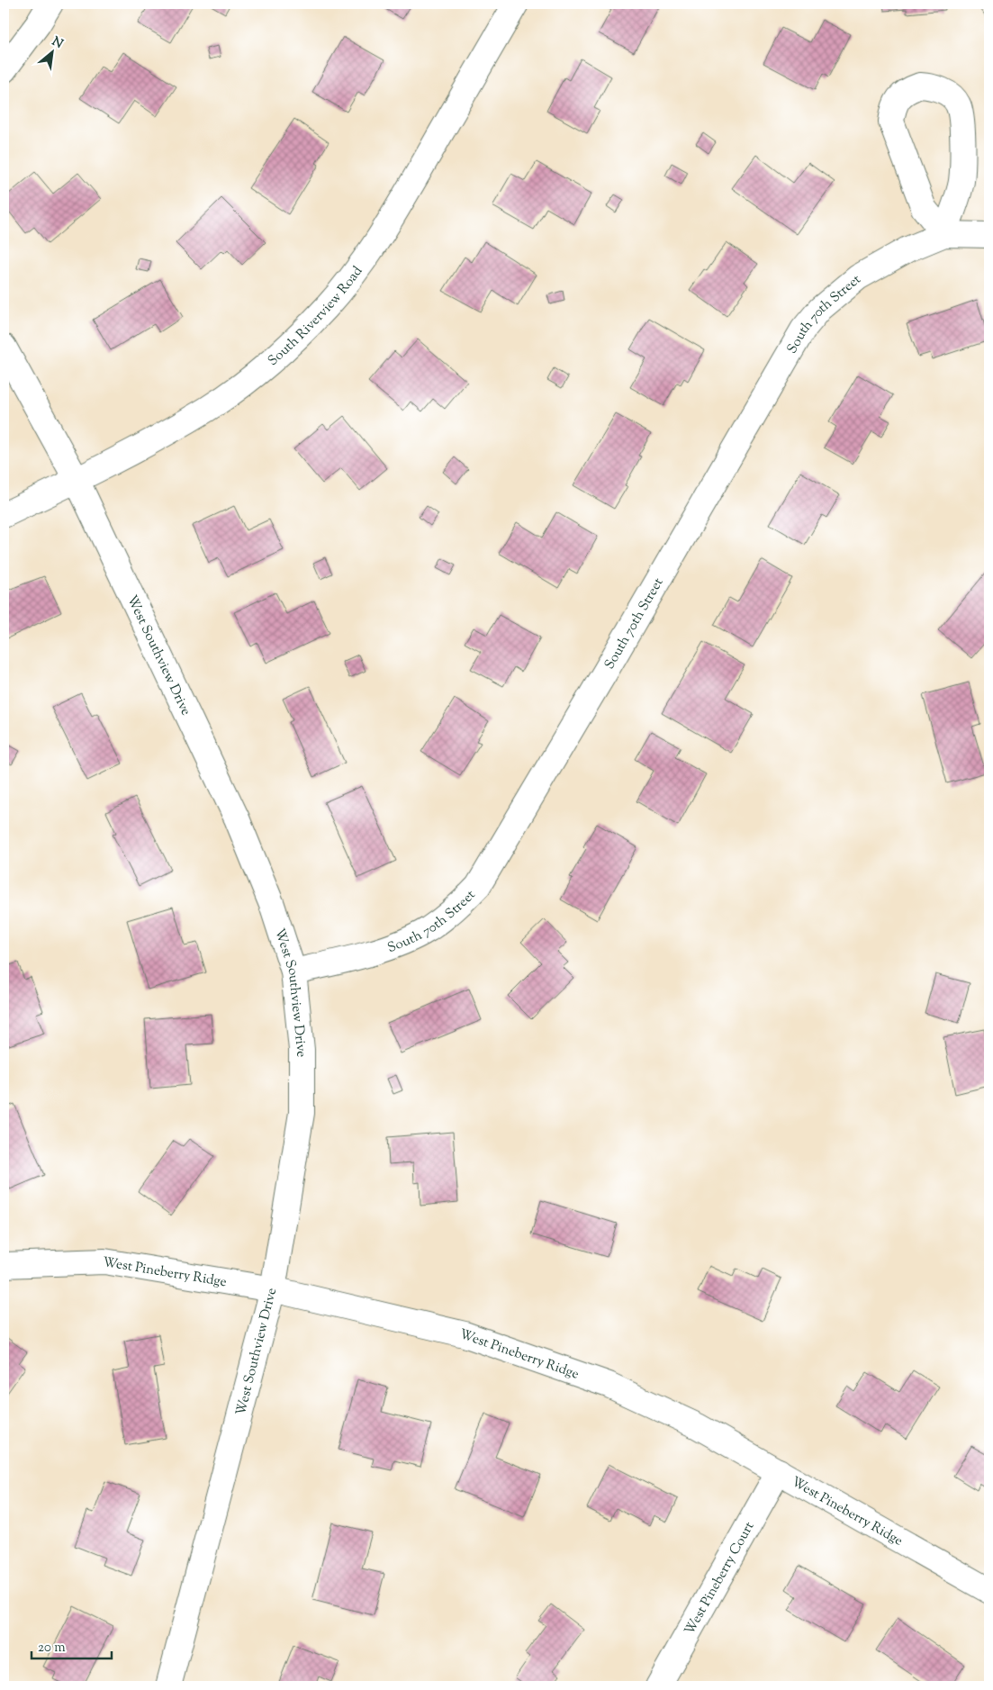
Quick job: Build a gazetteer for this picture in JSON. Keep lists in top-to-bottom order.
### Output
{
  "streets": {
    "street": [
      "South Riverview Road",
      "South 70th Street",
      "West Southview Drive",
      "West Pineberry Ridge",
      "West Pineberry Court"
    ]
  },
  "crossings": [
    ["South Riverview Road", "West Southview Drive"],
    ["South 70th Street", "West Southview Drive"],
    ["West Southview Drive", "West Pineberry Ridge"],
    ["West Pineberry Ridge", "West Pineberry Court"]
  ],
  "scale_bar": "20 m",
  "north": "top right"
}
